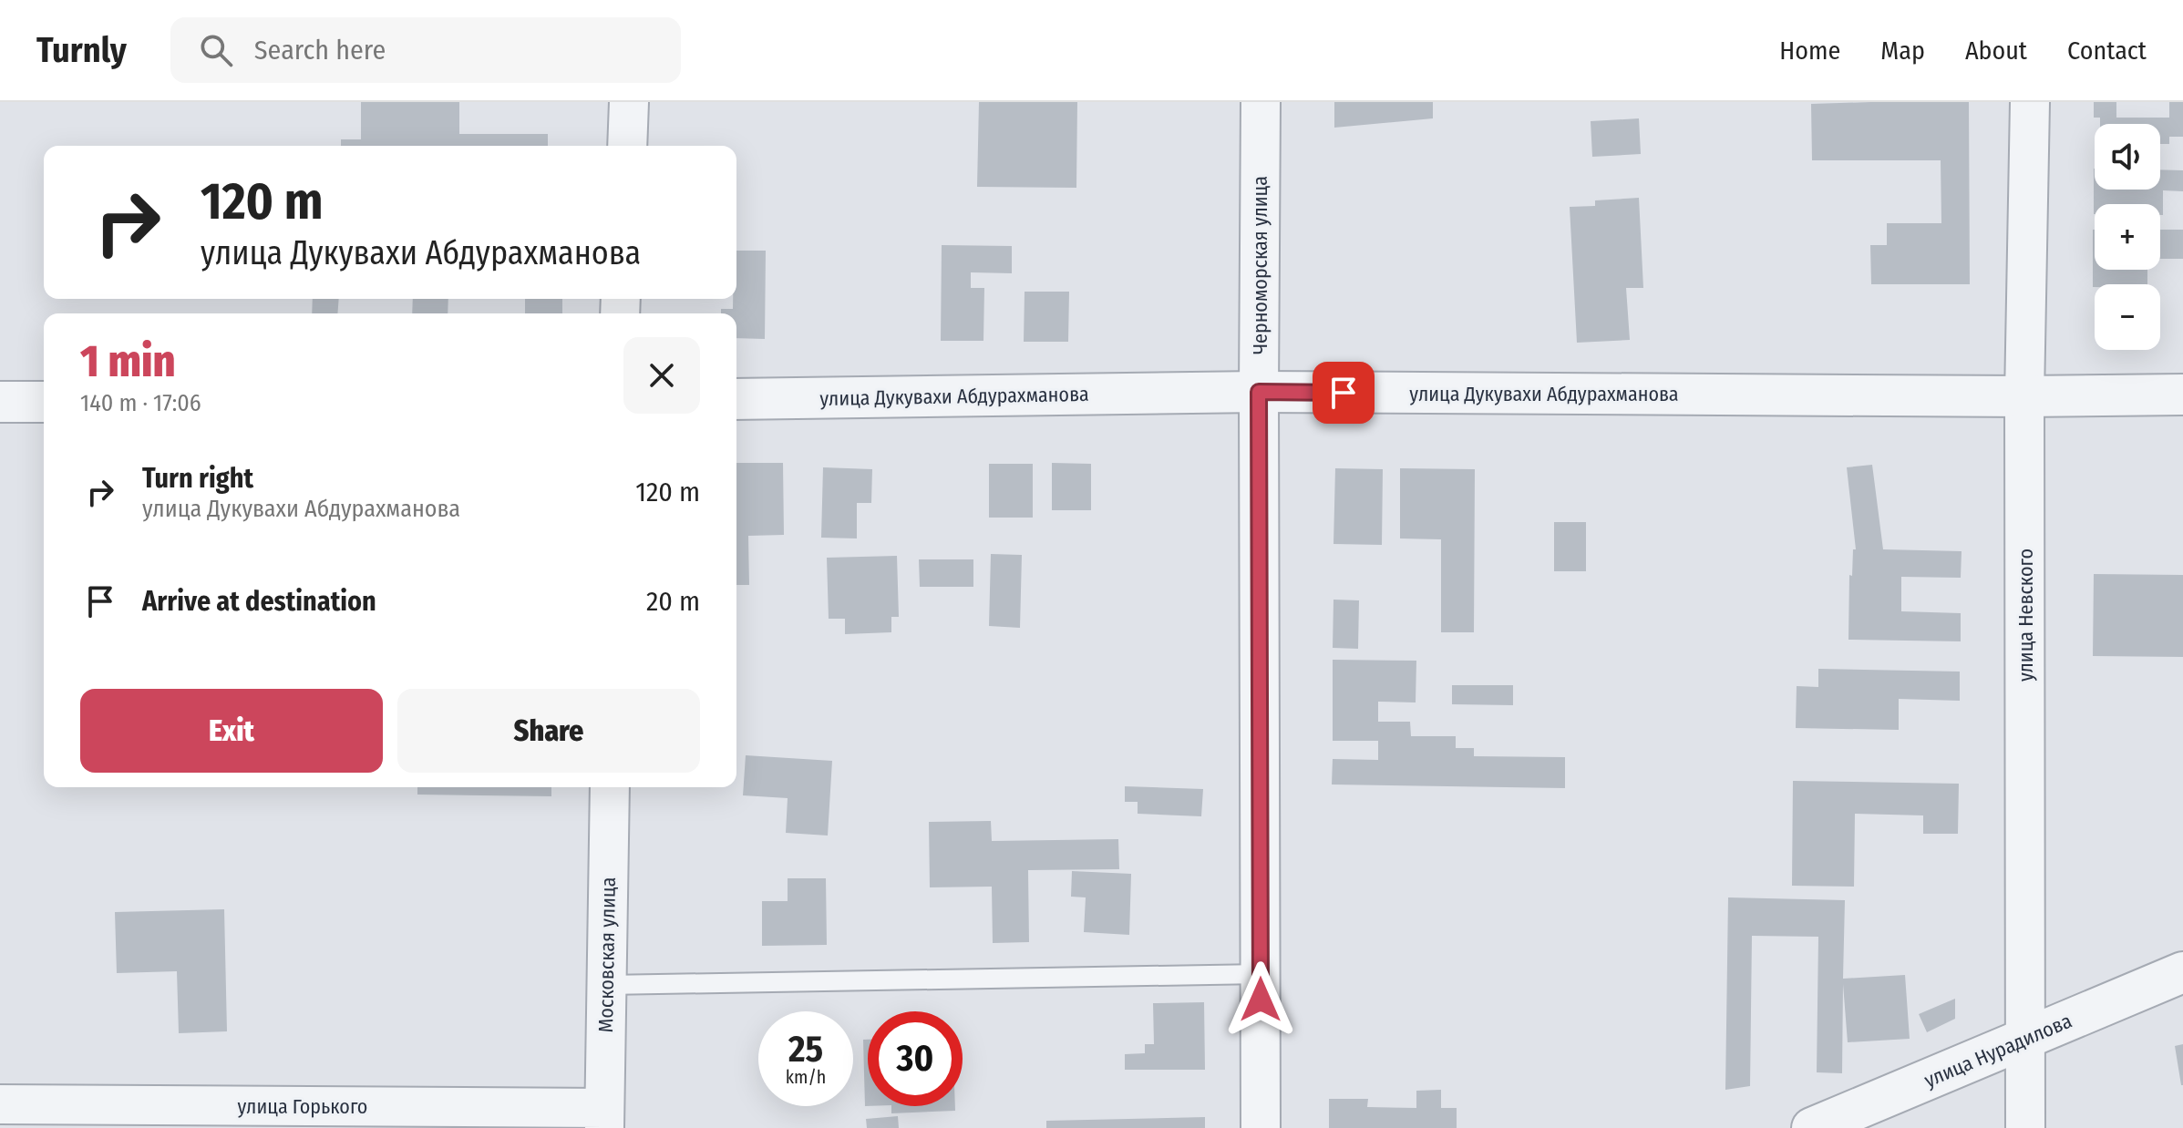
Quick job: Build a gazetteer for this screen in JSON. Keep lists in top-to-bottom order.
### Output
{
  "streets": {
    "street": [
      "Черноморская улица",
      "улица Дукувахи Абдурахманова",
      "улица Невского",
      "Московская улица",
      "улица Нурадилова",
      "улица Горького"
    ]
  },
  "crossings": [
    ["Черноморская улица", "улица Дукувахи Абдурахманова"],
    ["улица Дукувахи Абдурахманова", "улица Невского"],
    ["улица Невского", "улица Нурадилова"],
    ["Московская улица", "улица Горького"]
  ],
  "page": {
    "header": "Turnly",
    "search": "Search here",
    "nav": [
      "Home",
      "Map",
      "About",
      "Contact"
    ],
    "map_buttons": ["+", "−"],
    "turn": ["120 m", "улица Дукувахи Абдурахманова"],
    "heading": ["1 min", "140 m · 17:06"],
    "list": [
      {
        "name": "Turn right",
        "note": "улица Дукувахи Абдурахманова",
        "value": "120 m"
      },
      {
        "name": "Arrive at destination",
        "value": "20 m"
      }
    ],
    "buttons": ["Exit", "Share"],
    "speed": "25 km/h",
    "limit": "30"
  }
}
